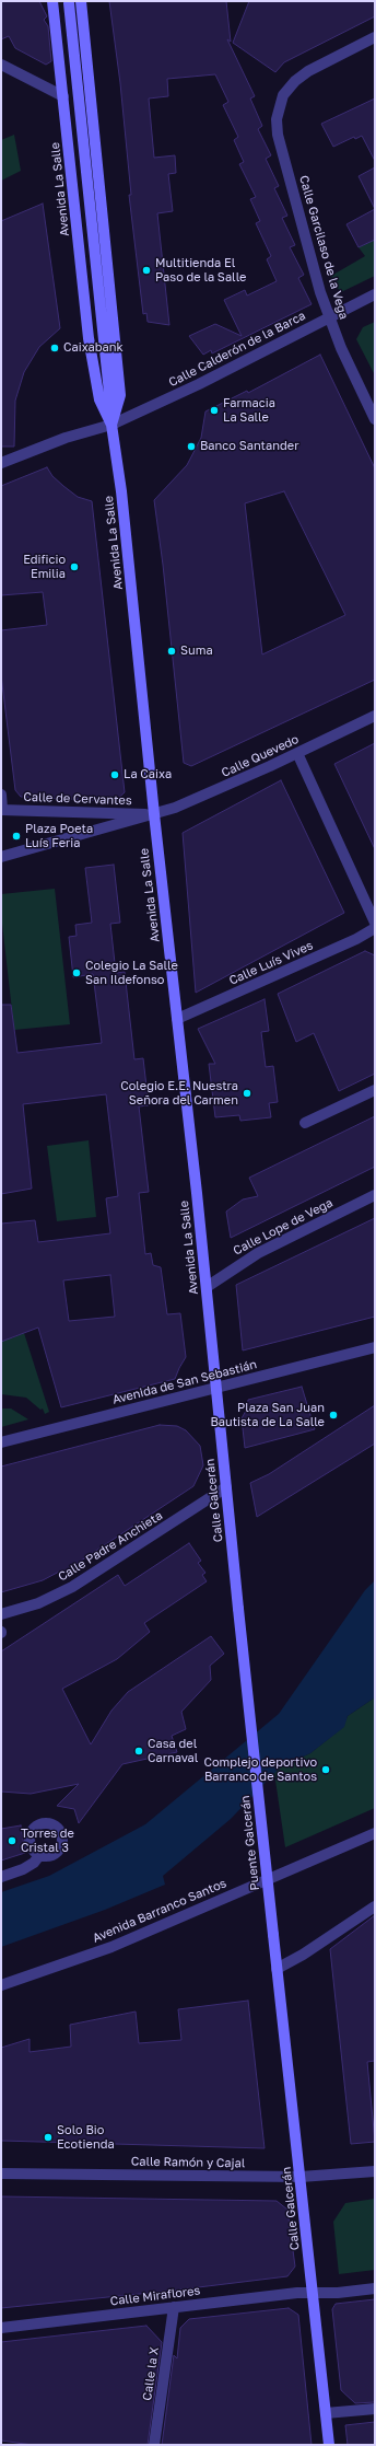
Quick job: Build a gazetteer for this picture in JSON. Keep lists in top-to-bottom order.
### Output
{
  "streets": {
    "main road": ["Avenida La Salle", "Calle Galcerán", "Puente Galcerán"],
    "street": [
      "Calle Garcilaso de la Vega",
      "Calle Calderón de la Barca",
      "Calle Quevedo",
      "Calle de Cervantes",
      "Calle Luís Vives",
      "Calle Lope de Vega",
      "Avenida de San Sebastián",
      "Calle Padre Anchieta",
      "Avenida Barranco Santos",
      "Calle Ramón y Cajal",
      "Calle Miraflores",
      "Calle la X"
    ]
  },
  "crossings": [
    ["Avenida La Salle", "Calle Calderón de la Barca"],
    ["Avenida La Salle", "Calle Quevedo"],
    ["Avenida La Salle", "Calle de Cervantes"],
    ["Avenida La Salle", "Calle Luís Vives"],
    ["Avenida La Salle", "Calle Lope de Vega"],
    ["Avenida La Salle", "Avenida de San Sebastián"],
    ["Avenida La Salle", "Calle Galcerán"],
    ["Calle Garcilaso de la Vega", "Calle Calderón de la Barca"],
    ["Calle Quevedo", "Calle de Cervantes"],
    ["Avenida de San Sebastián", "Calle Galcerán"],
    ["Calle Galcerán", "Calle Padre Anchieta"],
    ["Calle Galcerán", "Puente Galcerán"],
    ["Calle Galcerán", "Calle Ramón y Cajal"],
    ["Calle Galcerán", "Calle Miraflores"],
    ["Calle Miraflores", "Calle la X"]
  ],
  "places": [
    "Multitienda El Paso de la Salle",
    "Caixabank",
    "Farmacia La Salle",
    "Banco Santander",
    "Edificio Emilia",
    "Suma",
    "La Caixa",
    "Plaza Poeta Luís Feria",
    "Colegio La Salle San Ildefonso",
    "Colegio E.E. Nuestra Señora del Carmen",
    "Plaza San Juan Bautista de La Salle",
    "Casa del Carnaval",
    "Complejo deportivo Barranco de Santos",
    "Torres de Cristal 3",
    "Solo Bio Ecotienda"
  ]
}
